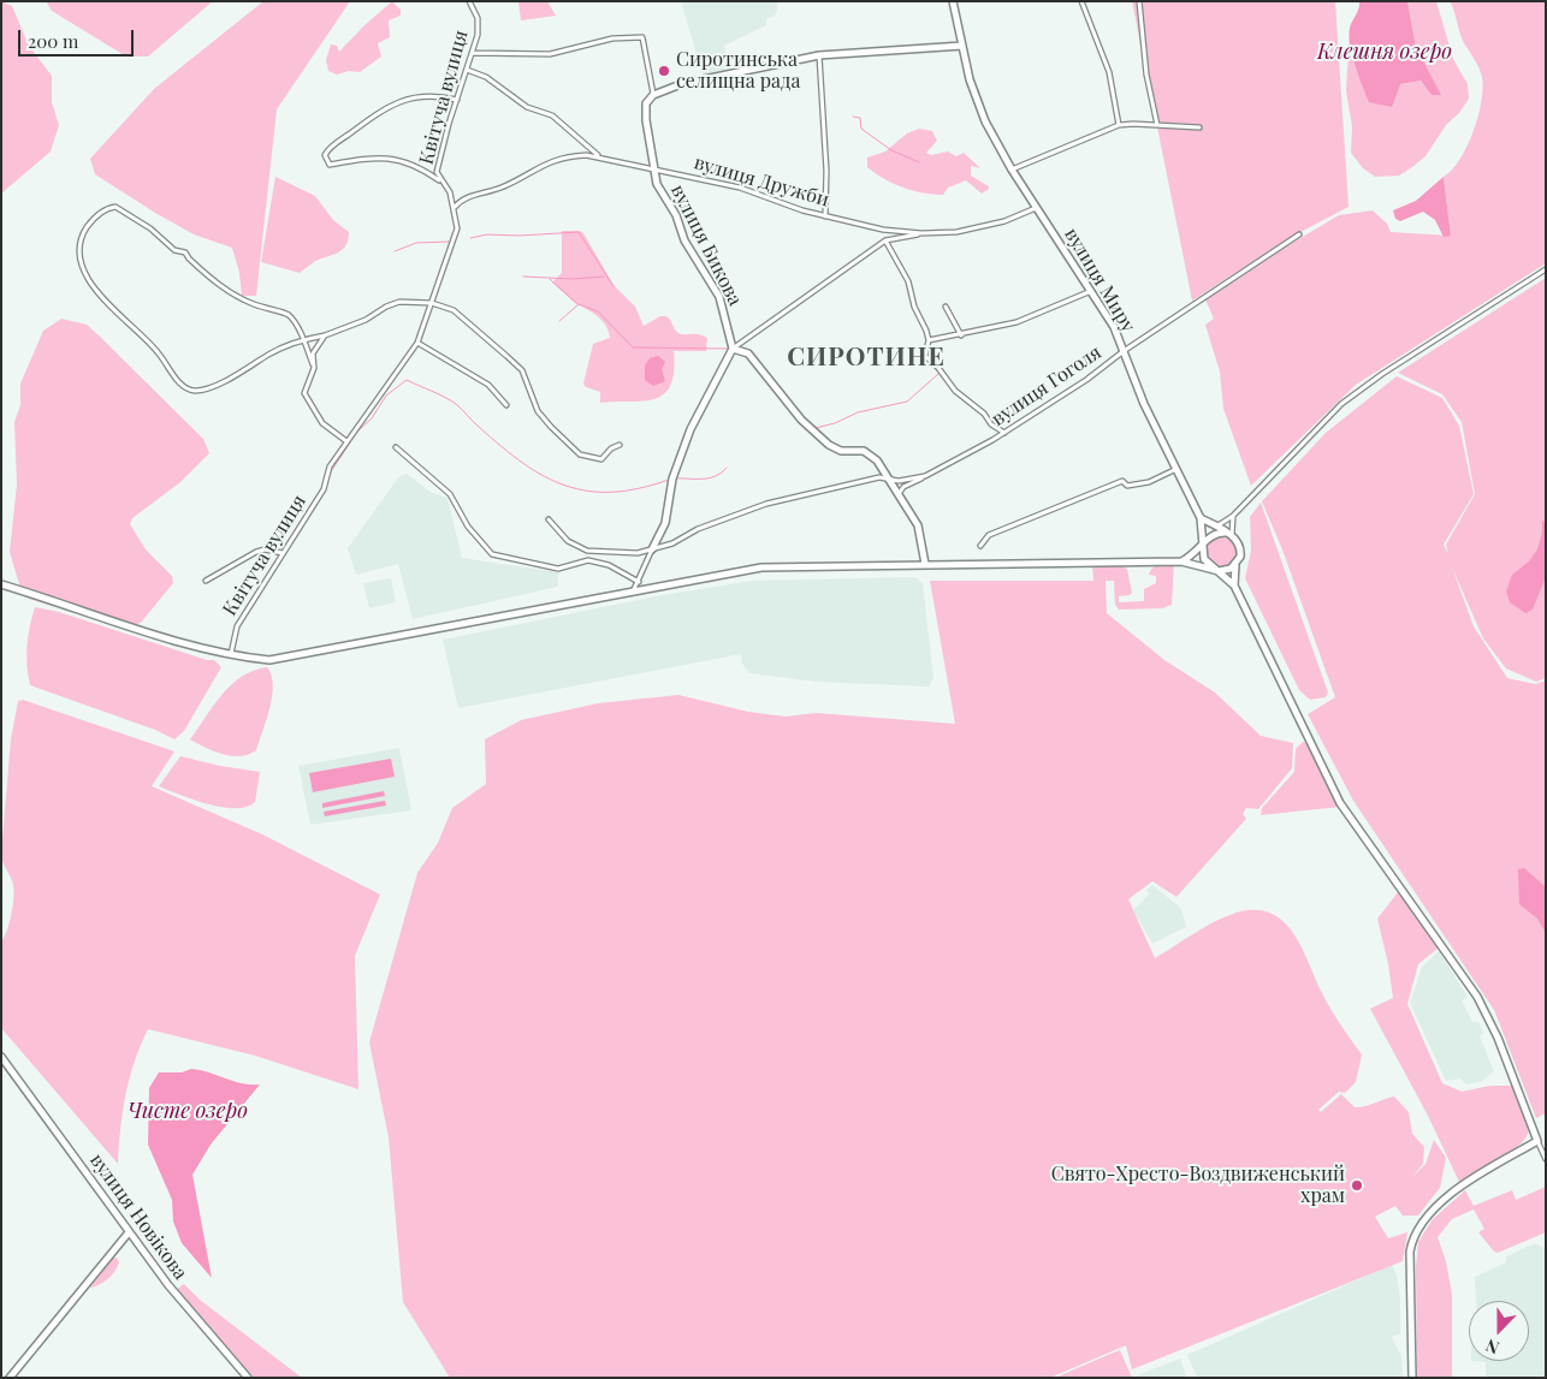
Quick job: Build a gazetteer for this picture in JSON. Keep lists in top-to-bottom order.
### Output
{
  "streets": {
    "street": [
      "Квітуча вулиця",
      "вулиця Дружби",
      "вулиця Бикова",
      "вулиця Миру",
      "вулиця Гоголя",
      "вулиця Новікова"
    ]
  },
  "crossings": [
    ["Квітуча вулиця", "вулиця Дружби"],
    ["Квітуча вулиця", "вулиця Бикова"],
    ["вулиця Дружби", "вулиця Бикова"],
    ["вулиця Дружби", "вулиця Миру"],
    ["вулиця Миру", "вулиця Гоголя"]
  ],
  "districts": ["СИРОТИНЕ"],
  "water": ["Клешня озеро", "Чисте озеро"],
  "places": ["Сиротинська селищна рада", "Свято-Хресто-Воздвиженський храм"],
  "scale_bar": "200 m",
  "north": "bottom"
}
